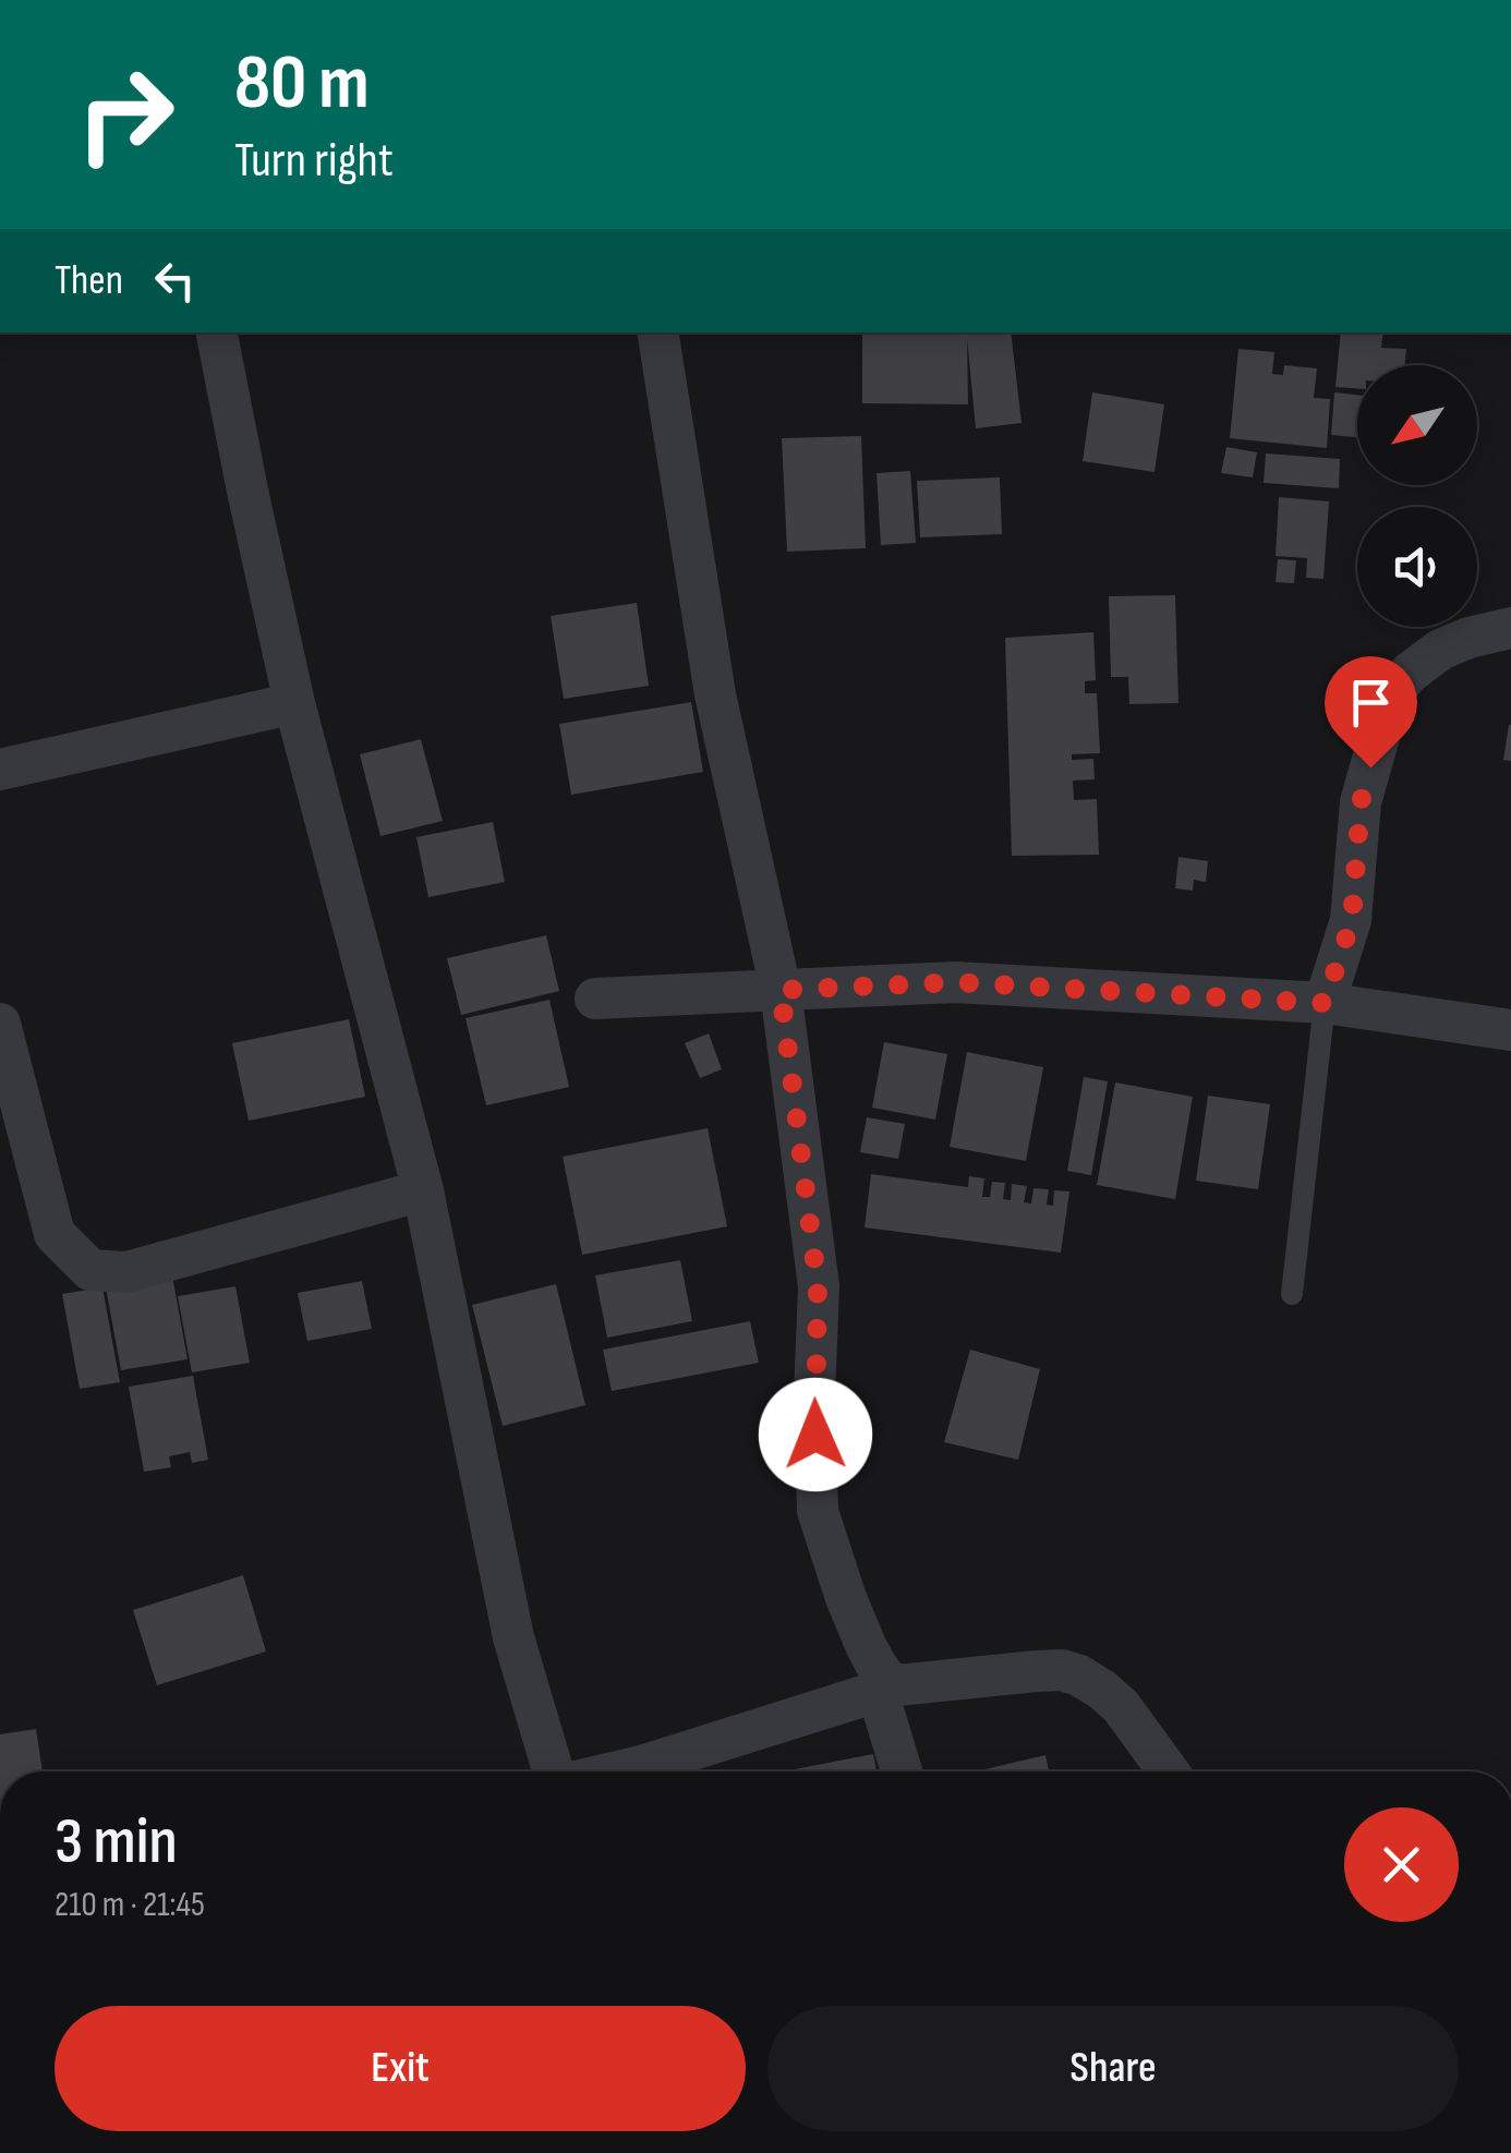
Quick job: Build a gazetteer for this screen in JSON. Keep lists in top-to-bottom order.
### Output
{
  "north": "bottom left",
  "page": {
    "turn": ["80 m", "Turn right"],
    "then": "Then",
    "heading": ["3 min", "210 m · 21:45"],
    "buttons": ["Exit", "Share"]
  }
}
